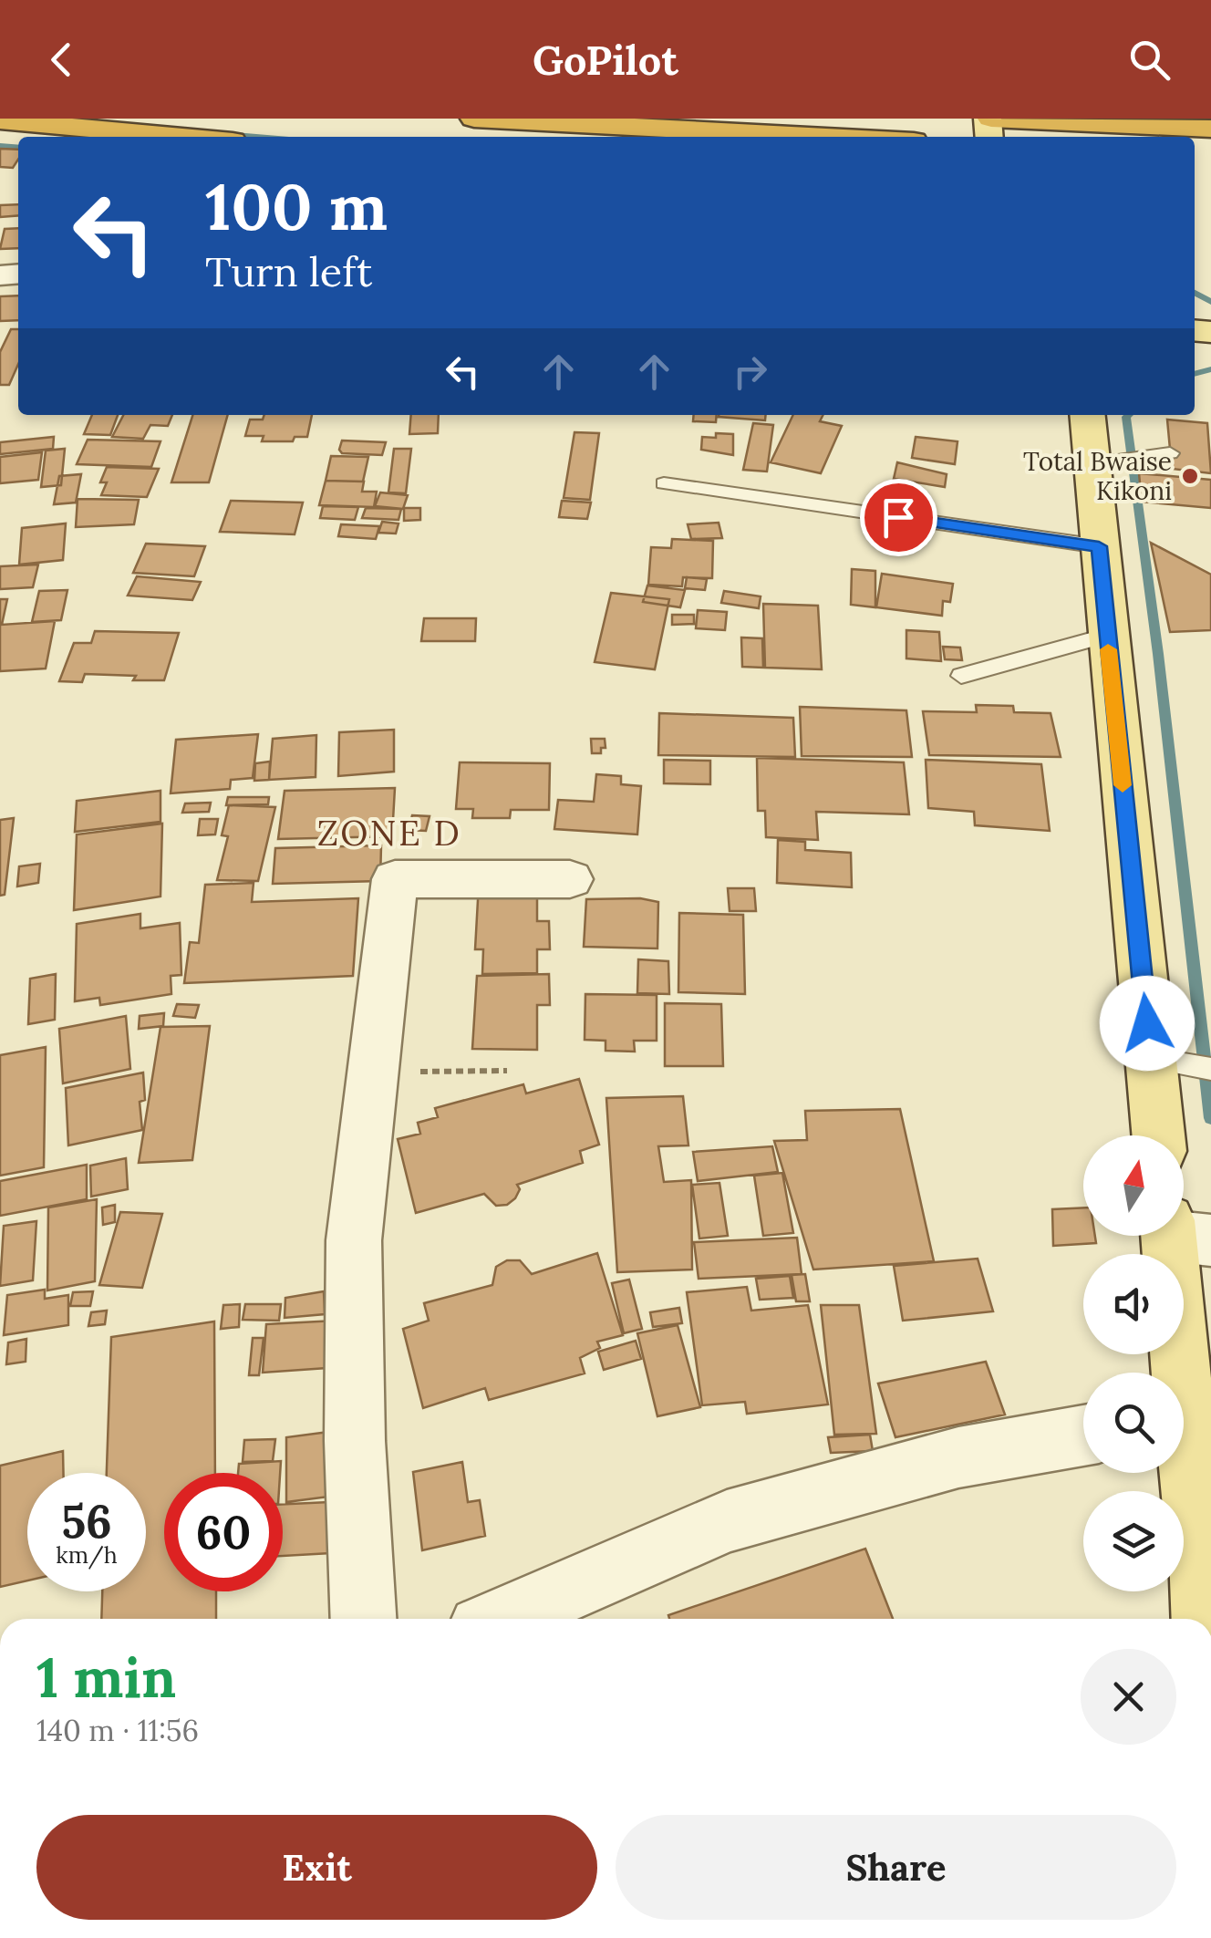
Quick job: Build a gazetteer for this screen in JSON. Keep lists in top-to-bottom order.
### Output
{
  "districts": ["ZONE D"],
  "places": ["Total Bwaise Kikoni"],
  "north": "top",
  "page": {
    "header": "GoPilot",
    "turn": ["100 m", "Turn left"],
    "speed": "56 km/h",
    "limit": "60",
    "heading": ["1 min", "140 m · 11:56"],
    "buttons": ["Exit", "Share"]
  }
}
